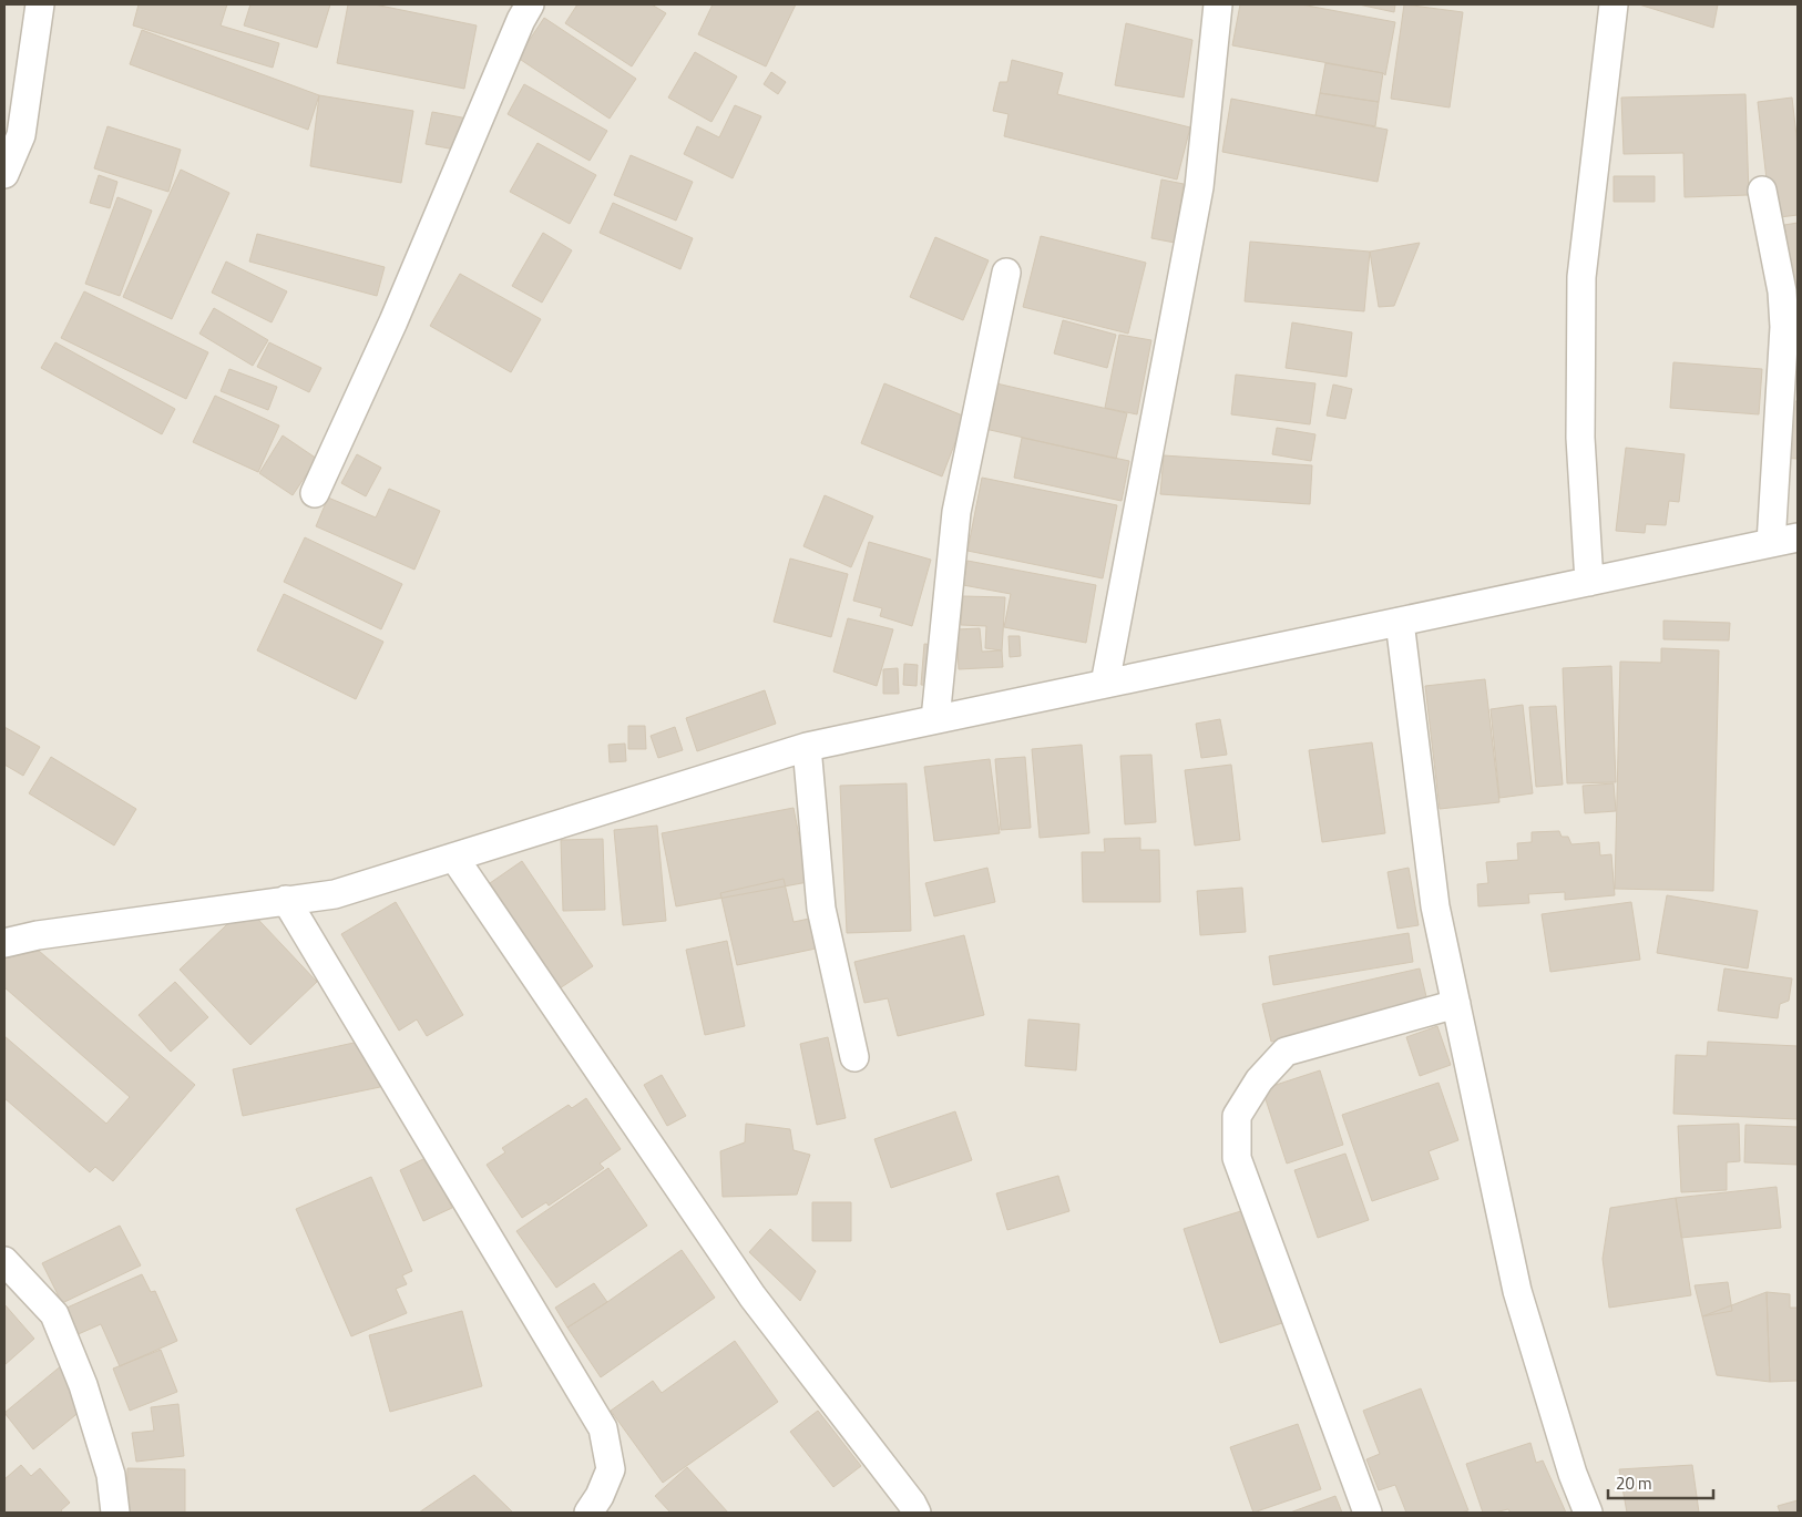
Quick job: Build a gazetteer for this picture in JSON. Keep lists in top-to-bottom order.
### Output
{
  "scale_bar": "20 m"
}
